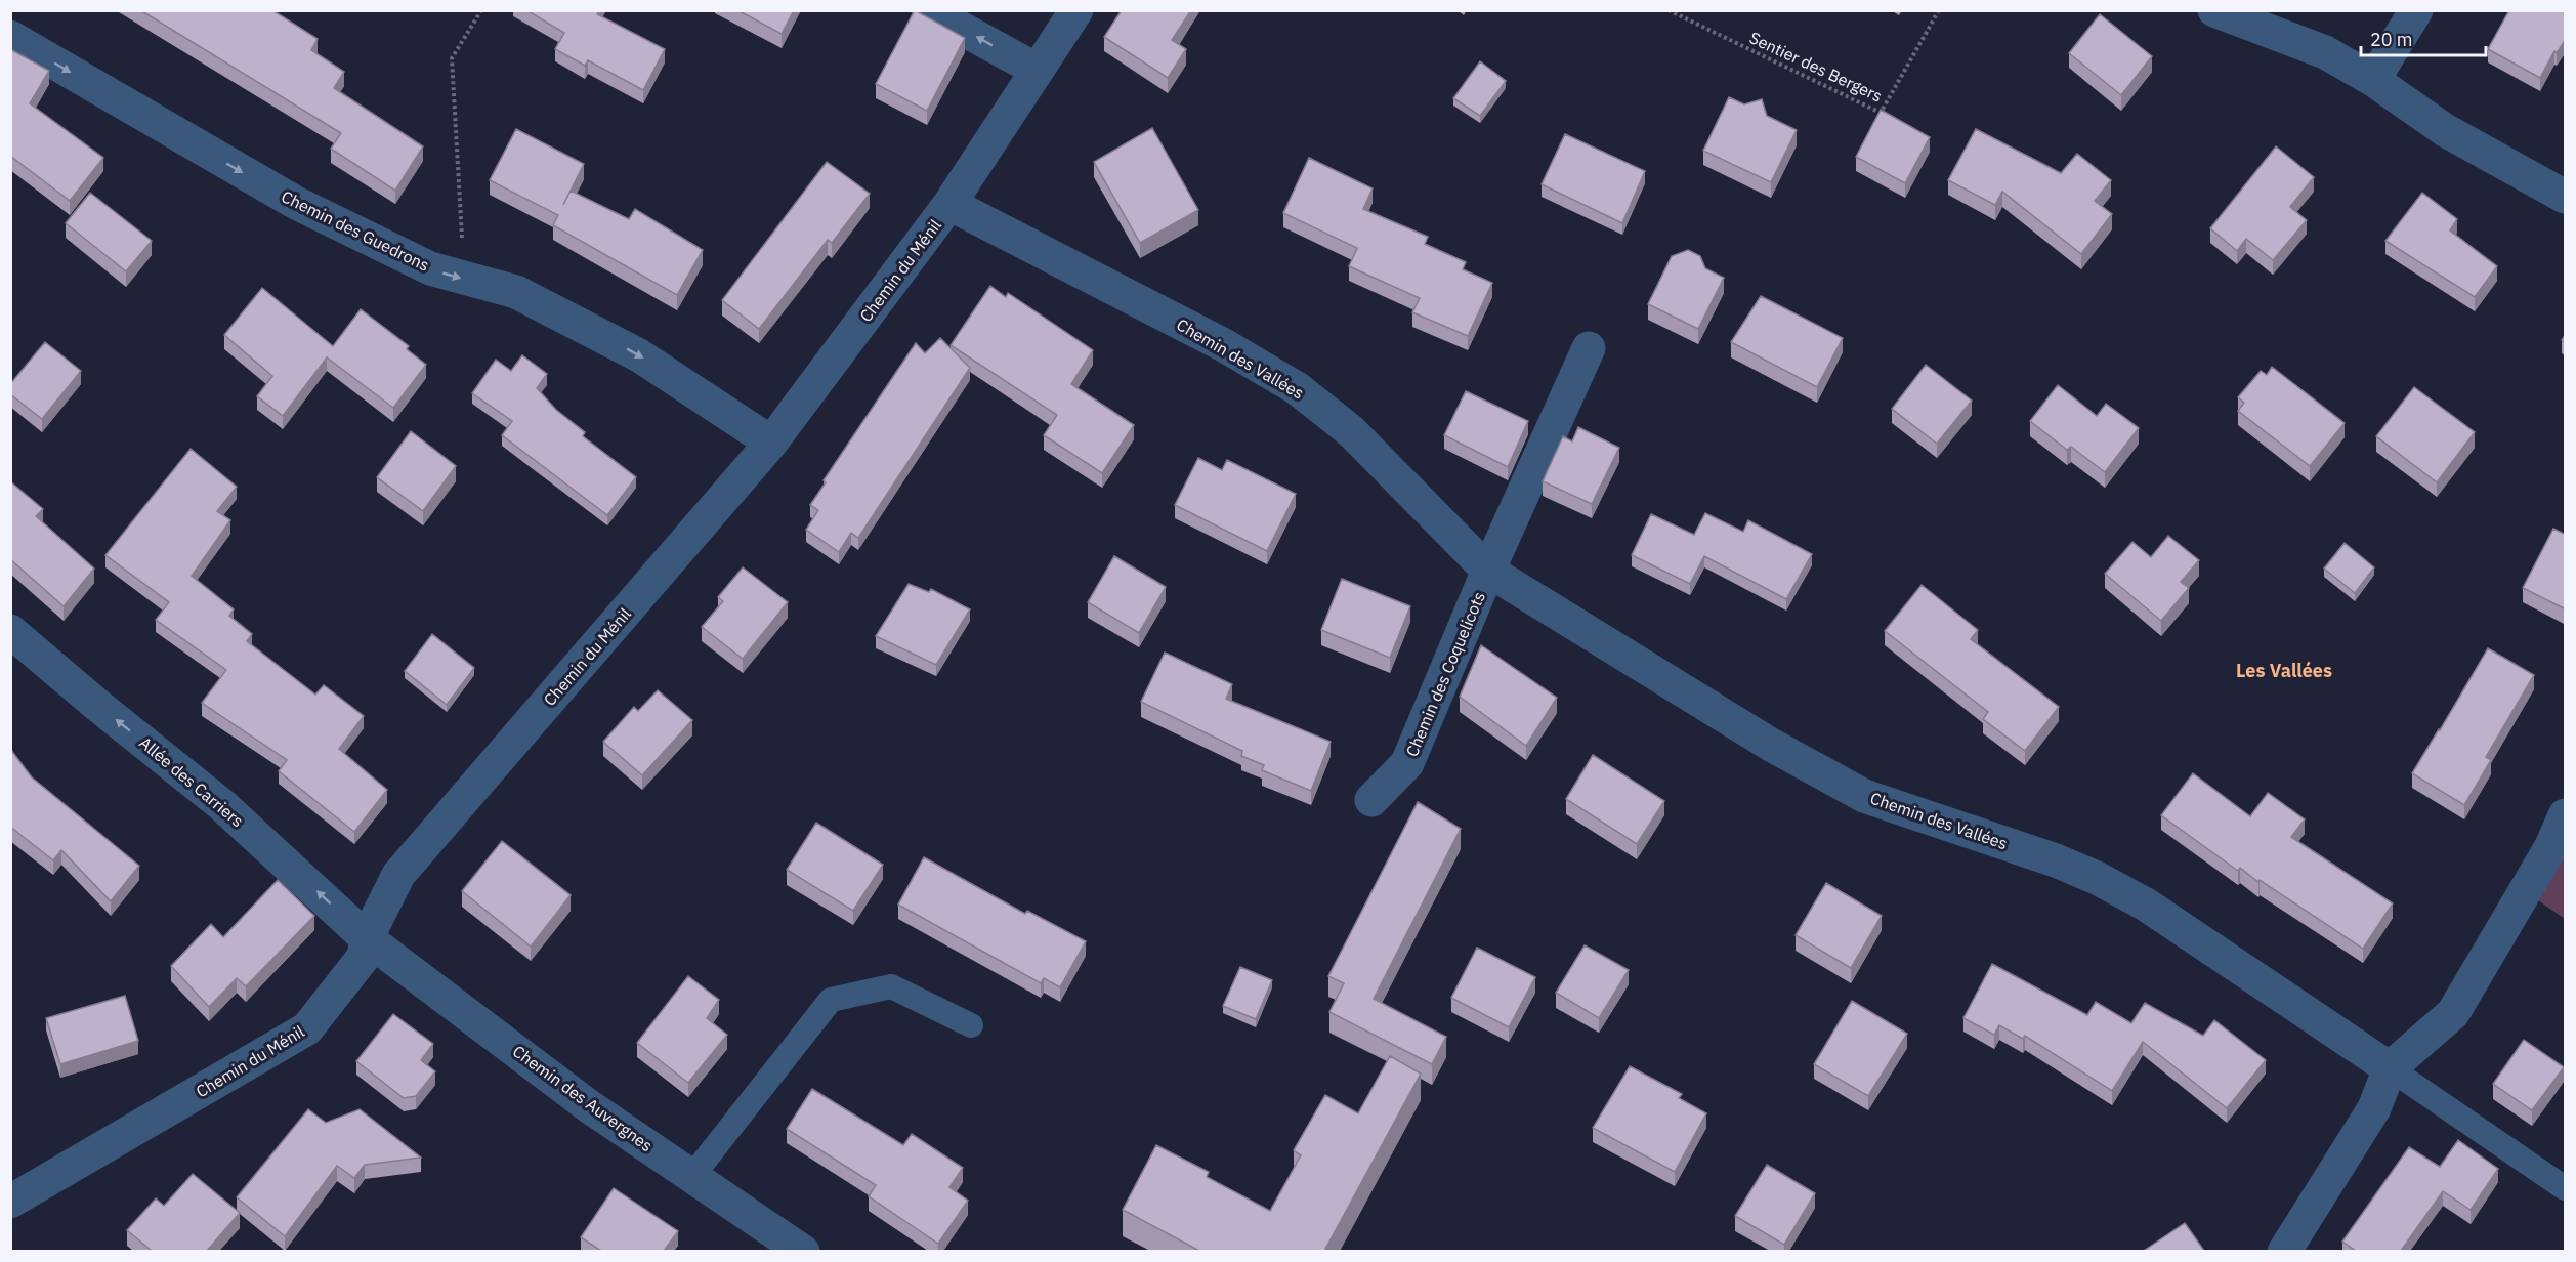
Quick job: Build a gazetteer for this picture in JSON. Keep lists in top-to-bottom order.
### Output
{
  "streets": {
    "street": [
      "Chemin des Guedrons",
      "Chemin du Ménil",
      "Chemin des Vallées",
      "Chemin des Coquelicots",
      "Allée des Carriers",
      "Chemin des Auvergnes"
    ],
    "path": ["Sentier des Bergers"]
  },
  "crossings": [
    ["Chemin des Guedrons", "Chemin du Ménil"],
    ["Chemin du Ménil", "Chemin des Vallées"],
    ["Chemin du Ménil", "Allée des Carriers"],
    ["Chemin du Ménil", "Chemin des Auvergnes"],
    ["Chemin des Vallées", "Chemin des Coquelicots"],
    ["Allée des Carriers", "Chemin des Auvergnes"]
  ],
  "one_way": ["Chemin des Guedrons", "Allée des Carriers"],
  "districts": ["Les Vallées"],
  "scale_bar": "20 m"
}
